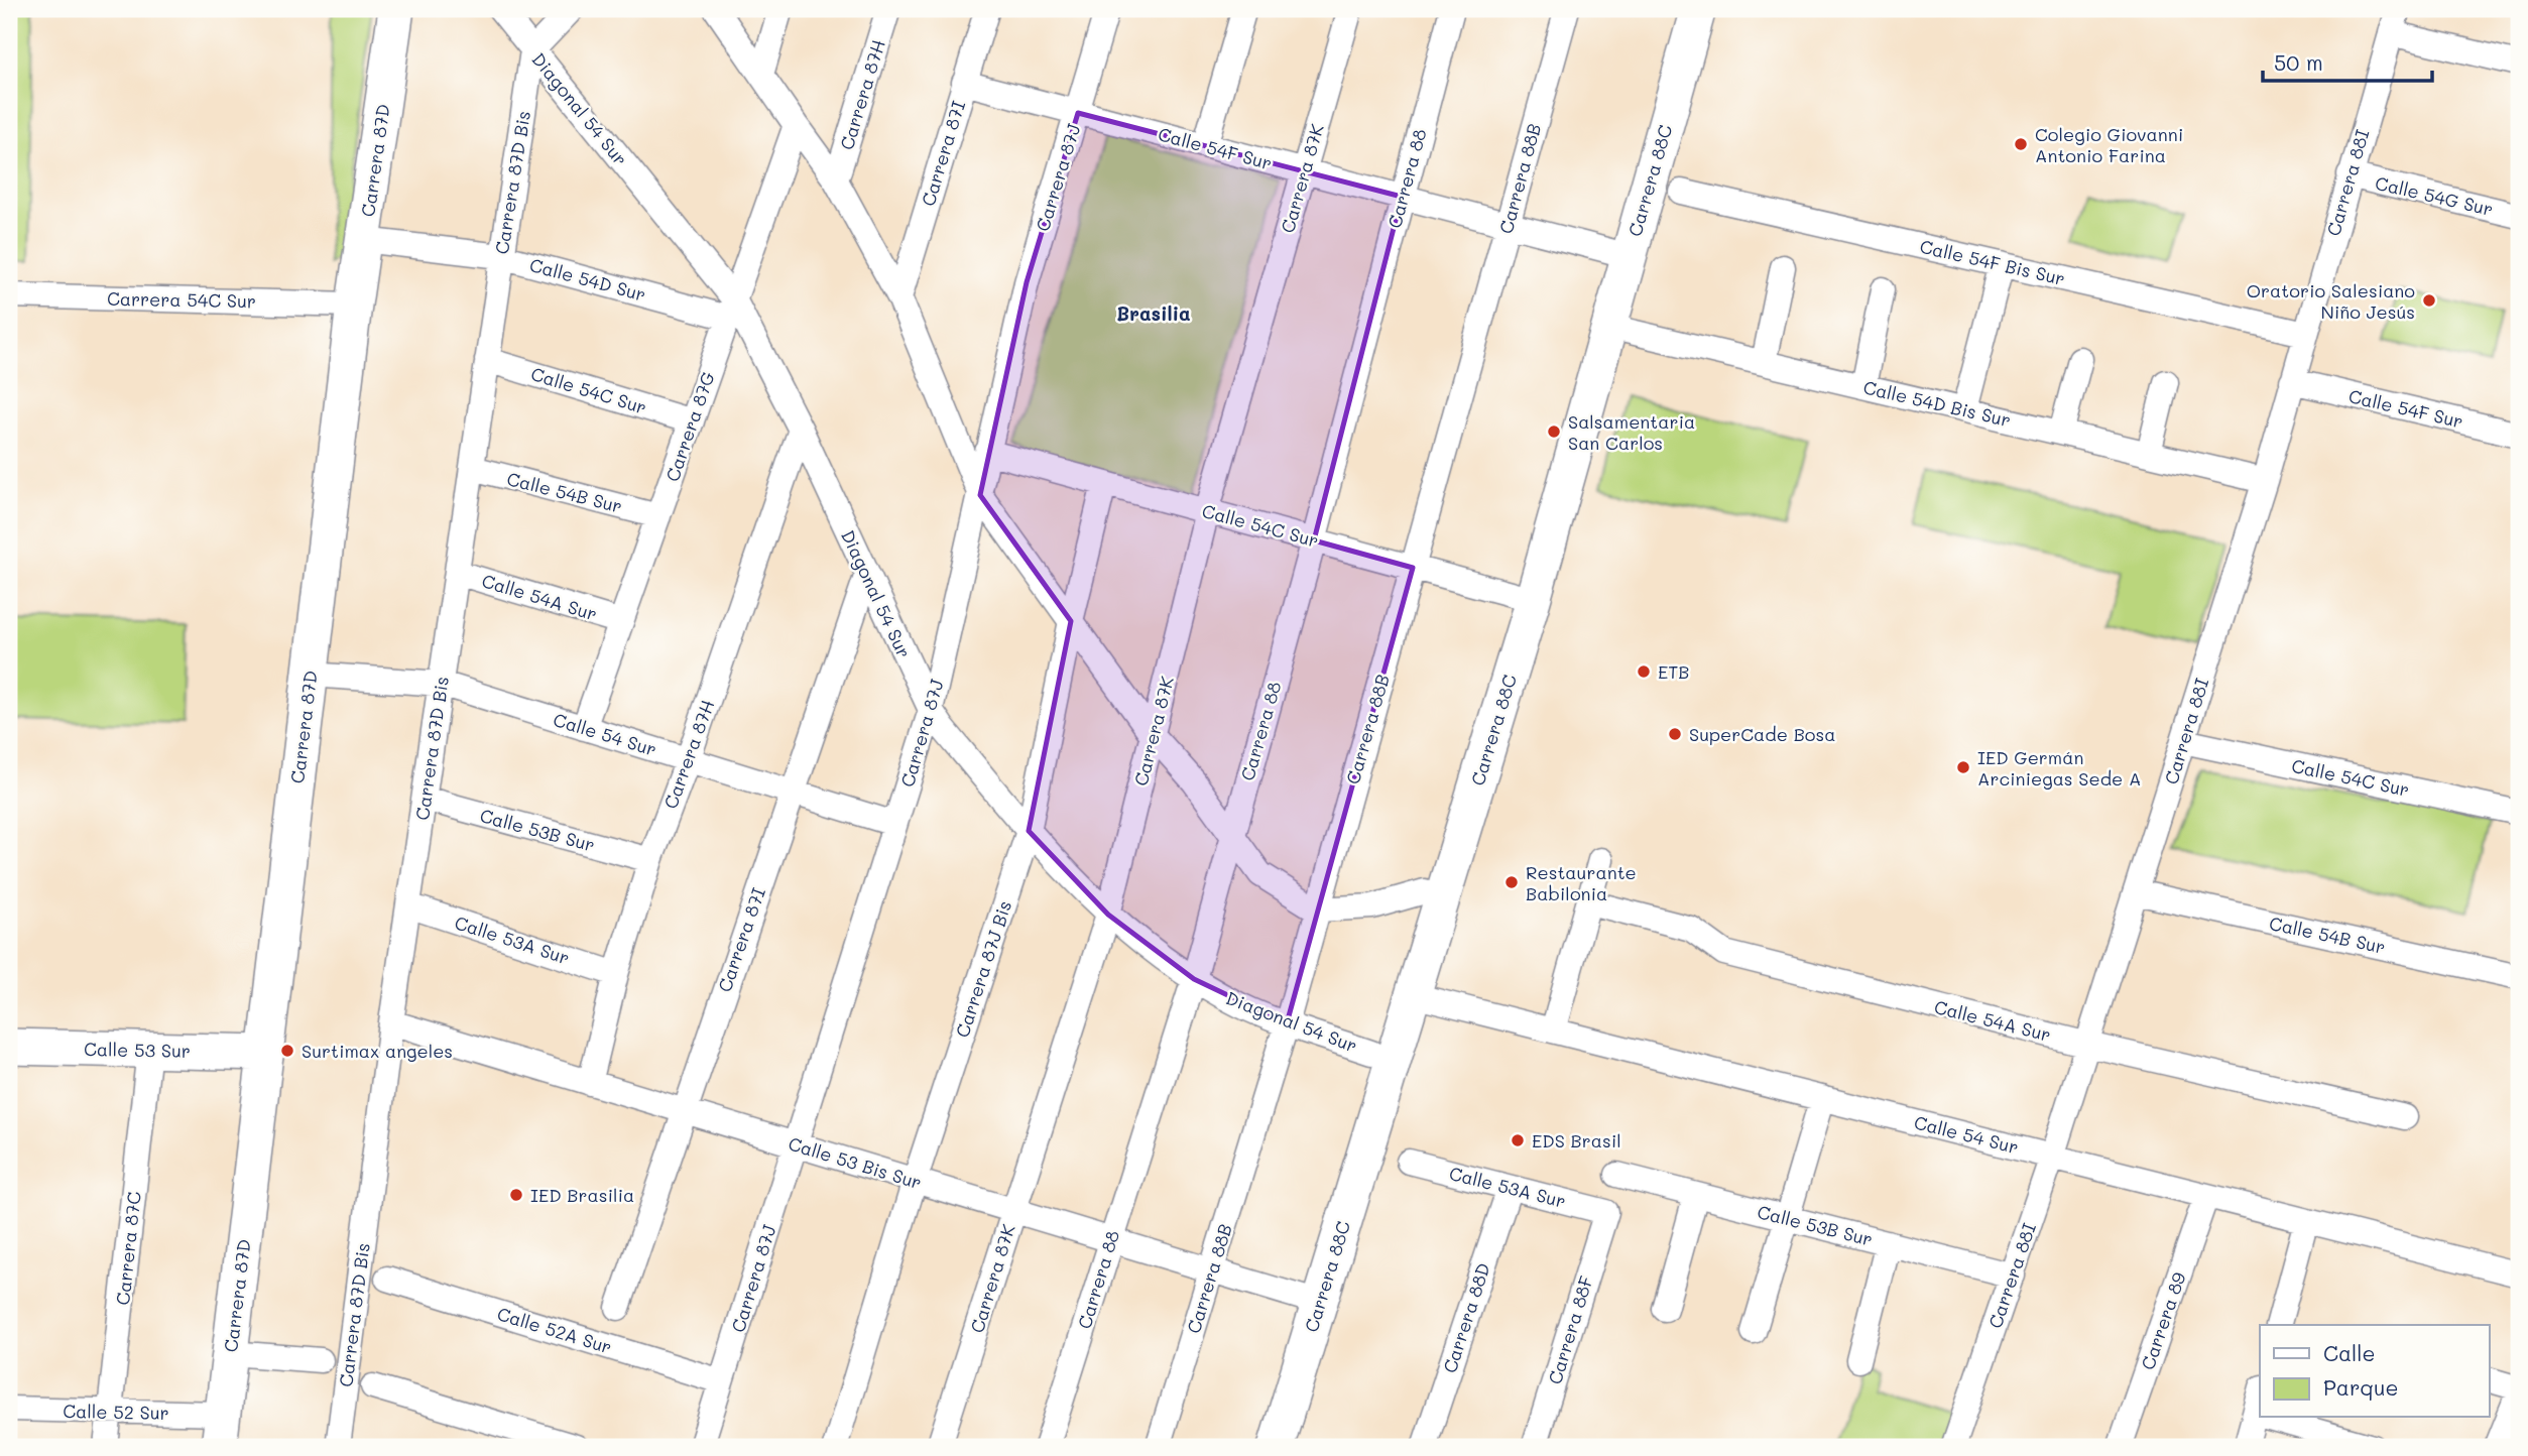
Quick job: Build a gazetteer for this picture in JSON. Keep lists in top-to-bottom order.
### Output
{
  "streets": {
    "street": [
      "Carrera 87H",
      "Diagonal 54 Sur",
      "Calle 54F Sur",
      "Carrera 87I",
      "Carrera 87D",
      "Carrera 87J",
      "Carrera 87K",
      "Carrera 88",
      "Carrera 88B",
      "Carrera 88C",
      "Carrera 87D Bis",
      "Carrera 88I",
      "Calle 54G Sur",
      "Calle 54F Bis Sur",
      "Calle 54D Sur",
      "Carrera 54C Sur",
      "Calle 54C Sur",
      "Calle 54D Bis Sur",
      "Carrera 87G",
      "Calle 54B Sur",
      "Calle 54A Sur",
      "Calle 54 Sur",
      "Calle 53B Sur",
      "Calle 53A Sur",
      "Carrera 87J Bis",
      "Calle 53 Sur",
      "Calle 53 Bis Sur",
      "Carrera 87C",
      "Carrera 88D",
      "Carrera 89",
      "Calle 52A Sur",
      "Carrera 88F",
      "Calle 52 Sur"
    ]
  },
  "crossings": [
    ["Carrera 87H", "Diagonal 54 Sur"],
    ["Carrera 87H", "Calle 54 Sur"],
    ["Carrera 87H", "Calle 53B Sur"],
    ["Carrera 87H", "Calle 53A Sur"],
    ["Carrera 87H", "Calle 53 Bis Sur"],
    ["Diagonal 54 Sur", "Carrera 87I"],
    ["Diagonal 54 Sur", "Carrera 87J"],
    ["Diagonal 54 Sur", "Carrera 87K"],
    ["Diagonal 54 Sur", "Carrera 88"],
    ["Diagonal 54 Sur", "Carrera 88B"],
    ["Diagonal 54 Sur", "Carrera 87D Bis"],
    ["Diagonal 54 Sur", "Calle 54D Sur"],
    ["Diagonal 54 Sur", "Carrera 87G"],
    ["Diagonal 54 Sur", "Carrera 87J Bis"],
    ["Calle 54F Sur", "Carrera 87I"],
    ["Calle 54F Sur", "Carrera 87J"],
    ["Calle 54F Sur", "Carrera 87K"],
    ["Calle 54F Sur", "Carrera 88"],
    ["Calle 54F Sur", "Carrera 88B"],
    ["Calle 54F Sur", "Carrera 88C"],
    ["Calle 54F Sur", "Carrera 88I"],
    ["Carrera 87I", "Calle 54 Sur"],
    ["Carrera 87I", "Calle 53 Bis Sur"],
    ["Carrera 87D", "Calle 54D Sur"],
    ["Carrera 87D", "Carrera 54C Sur"],
    ["Carrera 87D", "Calle 54 Sur"],
    ["Carrera 87D", "Calle 53 Sur"],
    ["Carrera 87D", "Calle 52 Sur"],
    ["Carrera 87J", "Calle 54C Sur"],
    ["Carrera 87J", "Calle 54 Sur"],
    ["Carrera 87J", "Calle 53 Bis Sur"],
    ["Carrera 87J", "Calle 52A Sur"],
    ["Carrera 87K", "Calle 54C Sur"],
    ["Carrera 87K", "Calle 53 Bis Sur"],
    ["Carrera 88", "Calle 54C Sur"],
    ["Carrera 88", "Calle 53 Bis Sur"],
    ["Carrera 88B", "Calle 54C Sur"],
    ["Carrera 88B", "Calle 53 Bis Sur"],
    ["Carrera 88C", "Calle 54C Sur"],
    ["Carrera 88C", "Calle 54D Bis Sur"],
    ["Carrera 88C", "Calle 54 Sur"],
    ["Carrera 88C", "Calle 53 Bis Sur"],
    ["Carrera 87D Bis", "Calle 54D Sur"],
    ["Carrera 87D Bis", "Calle 54C Sur"],
    ["Carrera 87D Bis", "Calle 54B Sur"],
    ["Carrera 87D Bis", "Calle 54A Sur"],
    ["Carrera 87D Bis", "Calle 54 Sur"],
    ["Carrera 87D Bis", "Calle 53B Sur"],
    ["Carrera 87D Bis", "Calle 53A Sur"],
    ["Carrera 87D Bis", "Calle 53 Bis Sur"],
    ["Carrera 88I", "Calle 54G Sur"],
    ["Carrera 88I", "Calle 54F Bis Sur"],
    ["Carrera 88I", "Calle 54C Sur"],
    ["Carrera 88I", "Calle 54D Bis Sur"],
    ["Carrera 88I", "Calle 54B Sur"],
    ["Carrera 88I", "Calle 54A Sur"],
    ["Carrera 88I", "Calle 54 Sur"],
    ["Carrera 88I", "Calle 53B Sur"],
    ["Calle 54D Sur", "Carrera 87G"],
    ["Calle 54C Sur", "Carrera 87G"],
    ["Calle 54C Sur", "Carrera 87J Bis"],
    ["Carrera 87G", "Calle 54B Sur"],
    ["Carrera 87G", "Calle 54A Sur"],
    ["Carrera 87G", "Calle 54 Sur"],
    ["Calle 54 Sur", "Carrera 89"],
    ["Calle 53A Sur", "Carrera 88D"],
    ["Calle 53A Sur", "Carrera 88F"],
    ["Carrera 87J Bis", "Calle 53 Bis Sur"],
    ["Calle 53 Sur", "Carrera 87C"],
    ["Carrera 87C", "Calle 52 Sur"]
  ],
  "districts": ["Brasilia"],
  "places": [
    "Colegio Giovanni Antonio Farina",
    "Oratorio Salesiano Niño Jesús",
    "Salsamentaria San Carlos",
    "ETB",
    "SuperCade Bosa",
    "IED Germán Arciniegas Sede A",
    "Restaurante Babilonia",
    "Surtimax angeles",
    "EDS Brasil",
    "IED Brasilia"
  ],
  "legend": ["Calle", "Parque"],
  "scale_bar": "50 m"
}
